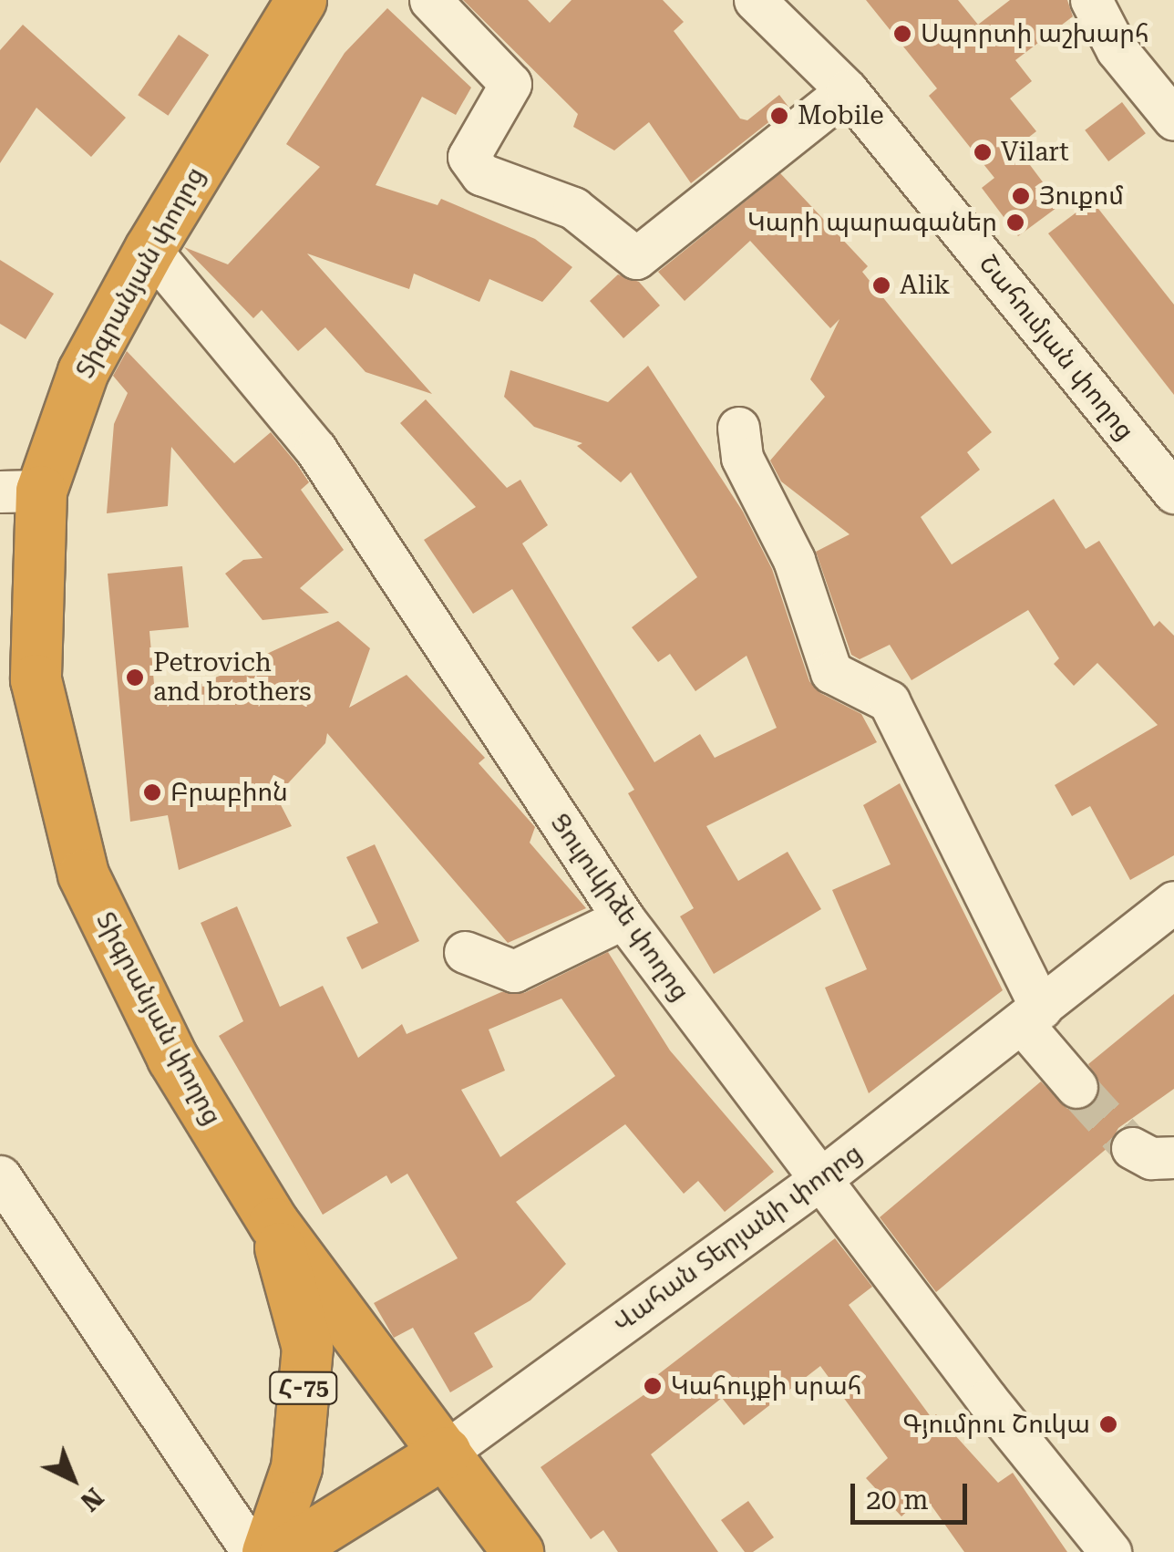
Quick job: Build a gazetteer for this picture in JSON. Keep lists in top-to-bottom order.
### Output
{
  "streets": {
    "highway": ["Տիգրանյան փողոց", "Վահան Տերյանի փողոց", "Հ-75"],
    "street": ["Շահումյան փողոց", "Ցուլուկիձե փողոց"]
  },
  "crossings": [
    ["Տիգրանյան փողոց", "Ցուլուկիձե փողոց"],
    ["Տիգրանյան փողոց", "Վահան Տերյանի փողոց"],
    ["Ցուլուկիձե փողոց", "Վահան Տերյանի փողոց"]
  ],
  "places": [
    "Սպորտի աշխարհ",
    "Mobile",
    "Vilart",
    "Յուքոմ",
    "Կարի պարագաներ",
    "Alik",
    "Petrovich and brothers",
    "Բրաբիոն",
    "Կահույքի սրահ",
    "Գյումրու Շուկա"
  ],
  "scale_bar": "20 m",
  "north": "bottom right"
}
